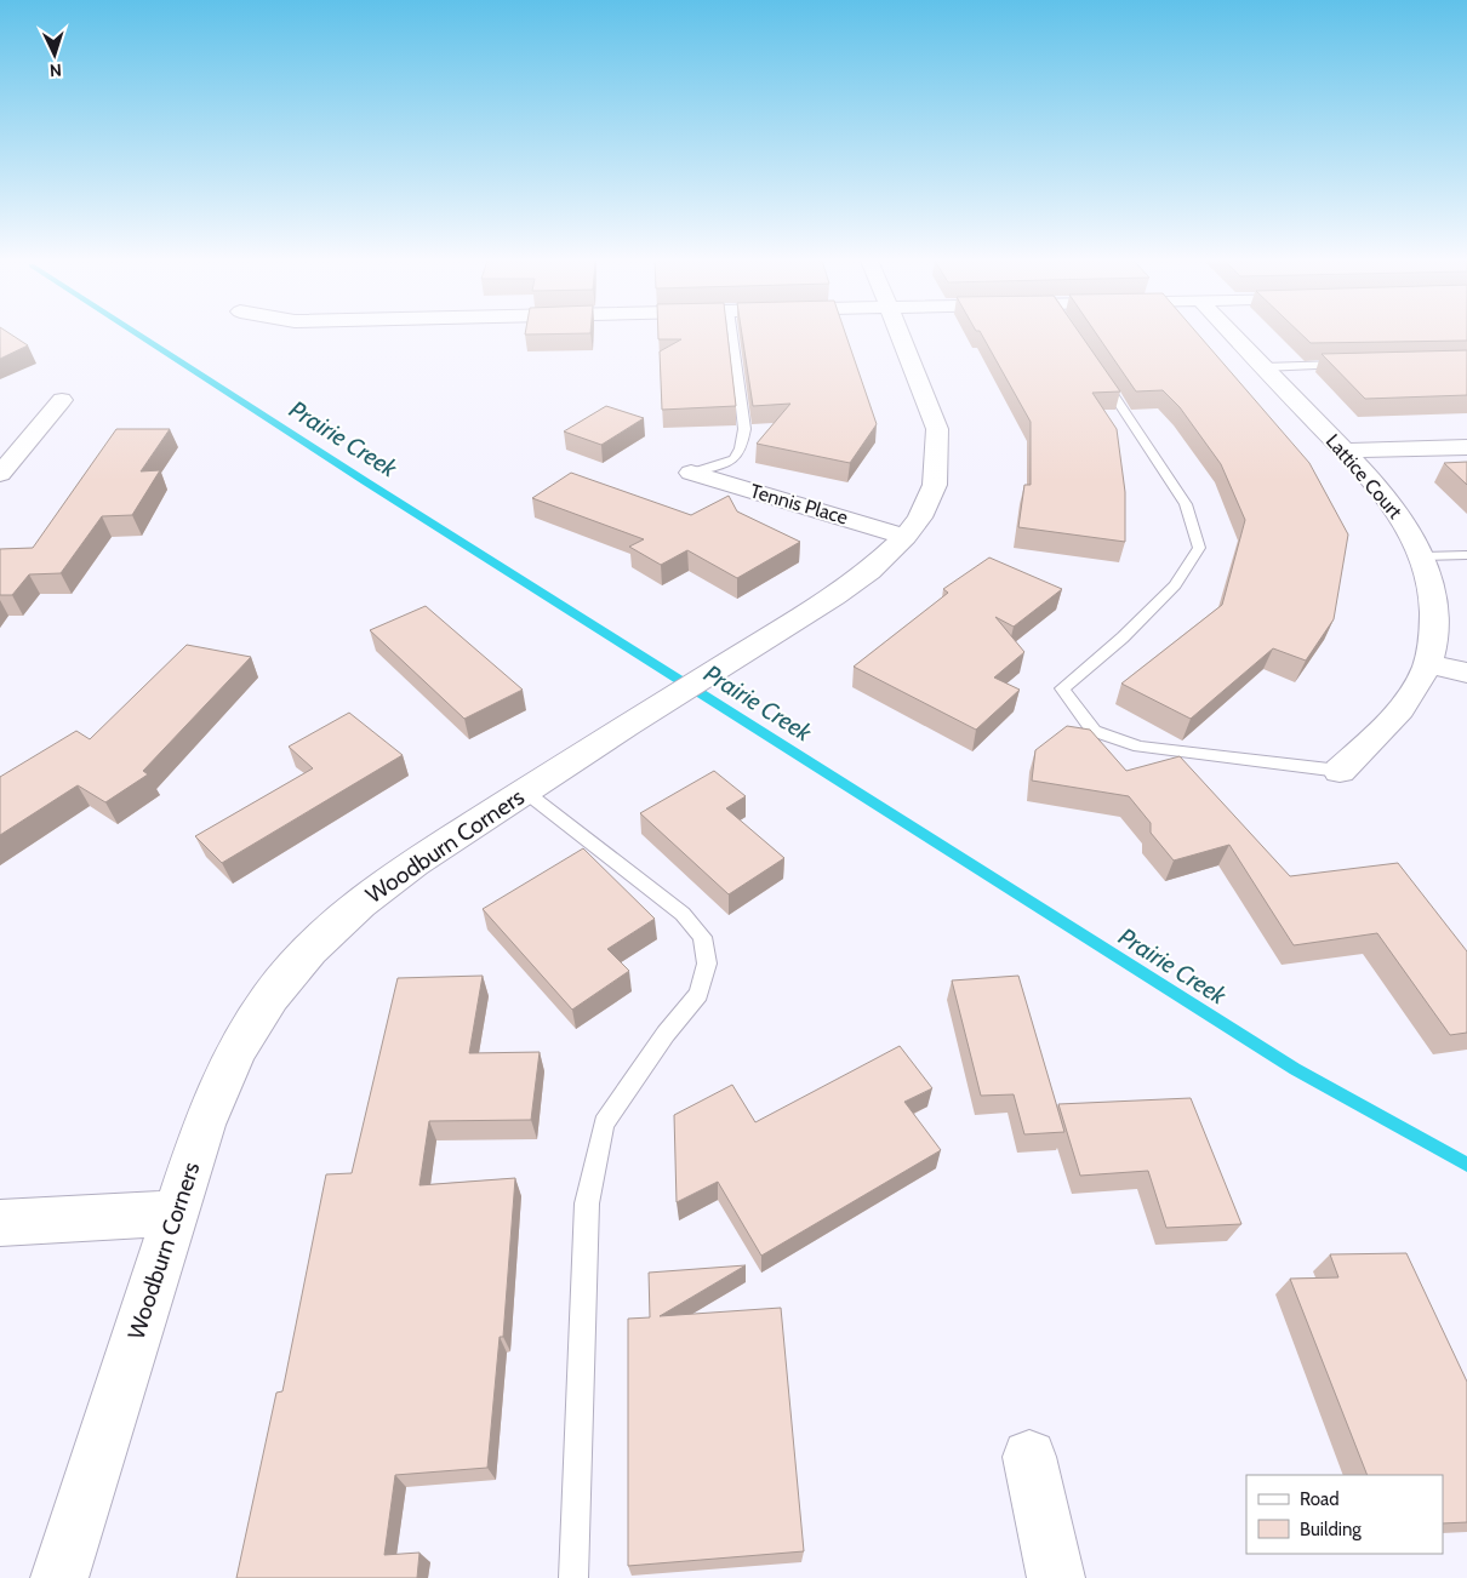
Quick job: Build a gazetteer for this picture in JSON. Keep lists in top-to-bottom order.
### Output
{
  "streets": {
    "street": ["Lattice Court", "Tennis Place", "Woodburn Corners"]
  },
  "crossings": [
    ["Tennis Place", "Woodburn Corners"]
  ],
  "water": ["Prairie Creek"],
  "legend": ["Road", "Building"],
  "north": "bottom"
}
